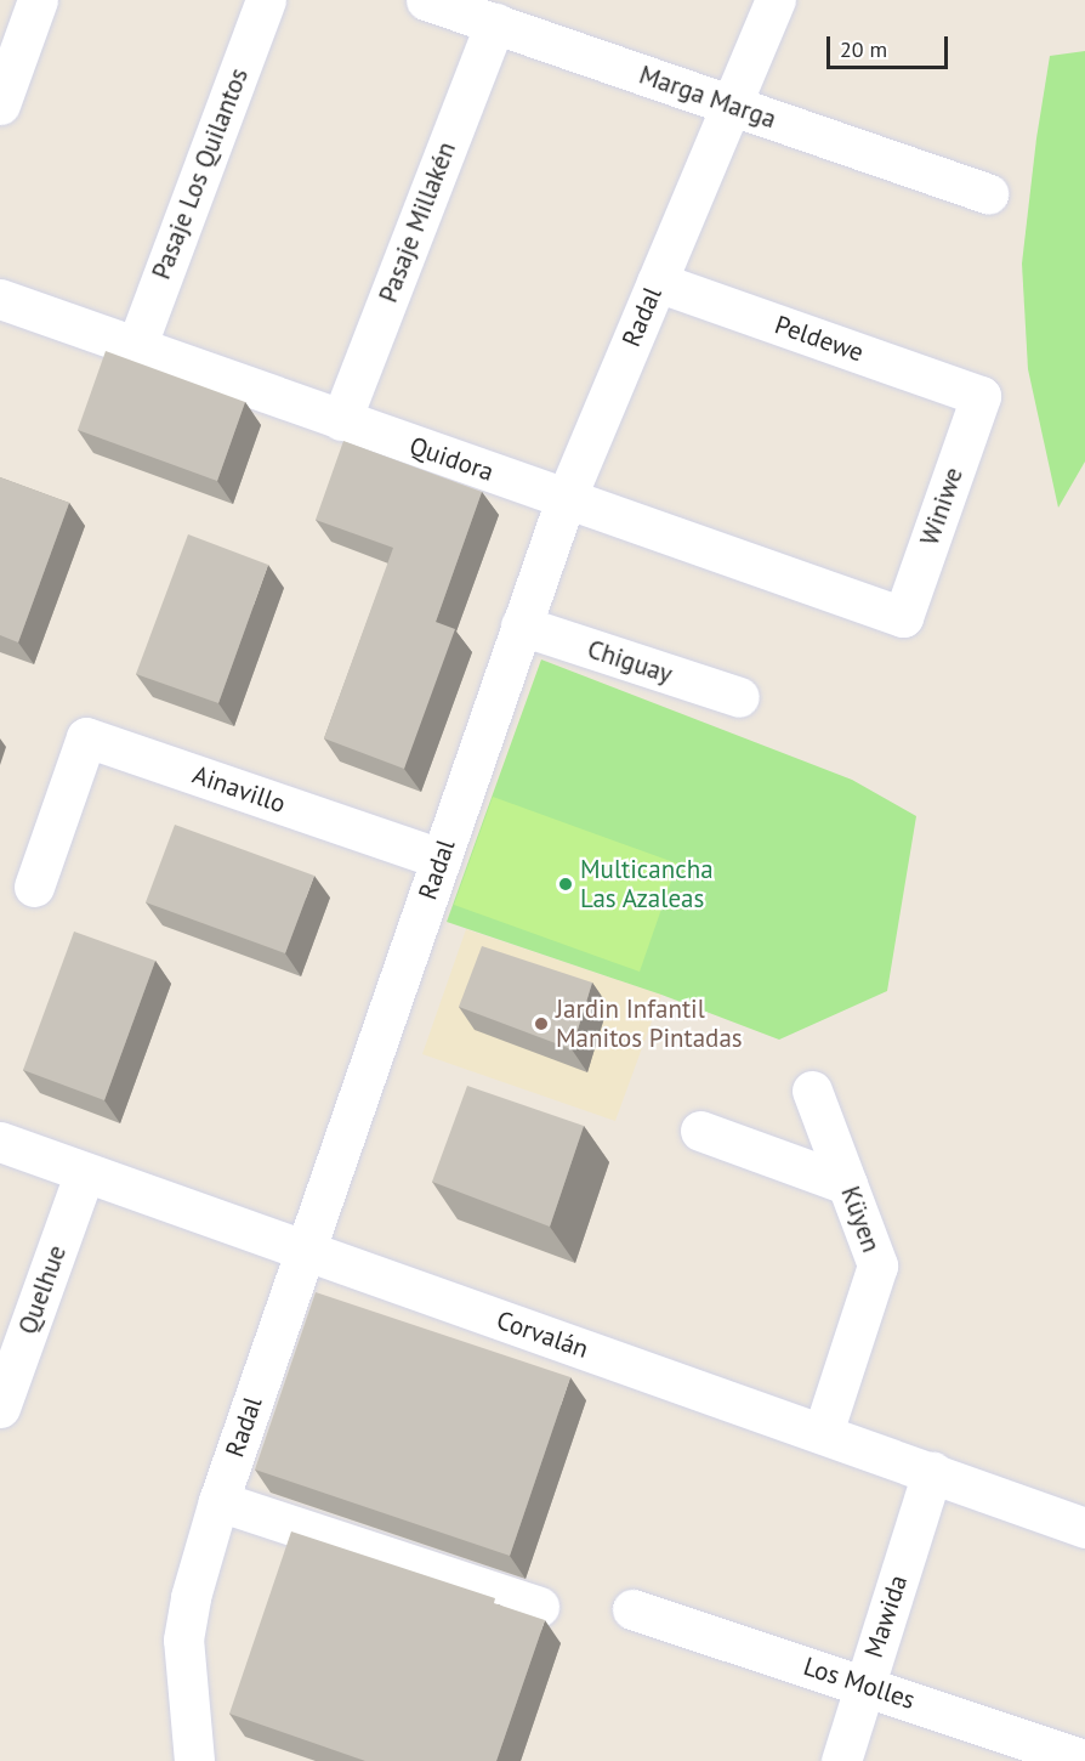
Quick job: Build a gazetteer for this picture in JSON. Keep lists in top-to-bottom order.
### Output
{
  "streets": {
    "street": [
      "Marga Marga",
      "Pasaje Los Quilantos",
      "Pasaje Millakén",
      "Radal",
      "Peldewe",
      "Quidora",
      "Winiwe",
      "Chiguay",
      "Ainavillo",
      "Küyen",
      "Quelhue",
      "Corvalán",
      "Mawida",
      "Los Molles"
    ]
  },
  "crossings": [
    ["Marga Marga", "Pasaje Millakén"],
    ["Marga Marga", "Radal"],
    ["Pasaje Los Quilantos", "Quidora"],
    ["Pasaje Millakén", "Quidora"],
    ["Radal", "Peldewe"],
    ["Radal", "Quidora"],
    ["Radal", "Chiguay"],
    ["Radal", "Ainavillo"],
    ["Radal", "Corvalán"],
    ["Peldewe", "Winiwe"],
    ["Quidora", "Winiwe"],
    ["Küyen", "Corvalán"],
    ["Quelhue", "Corvalán"],
    ["Corvalán", "Mawida"],
    ["Mawida", "Los Molles"]
  ],
  "places": ["Multicancha Las Azaleas", "Jardin Infantil Manitos Pintadas"],
  "scale_bar": "20 m"
}
